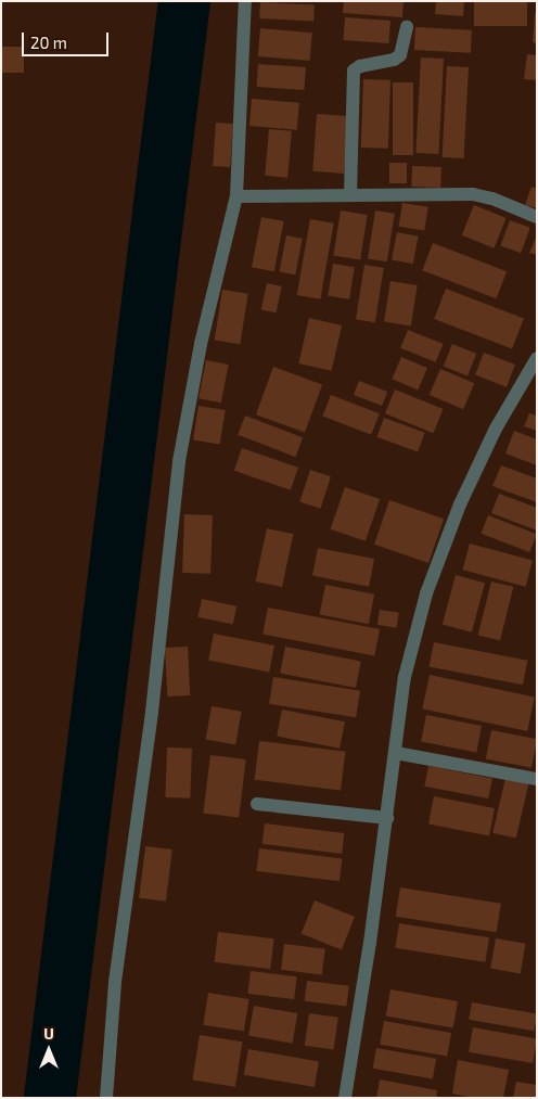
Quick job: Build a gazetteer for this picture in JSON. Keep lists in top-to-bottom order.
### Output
{
  "scale_bar": "20 m",
  "north": "top"
}
